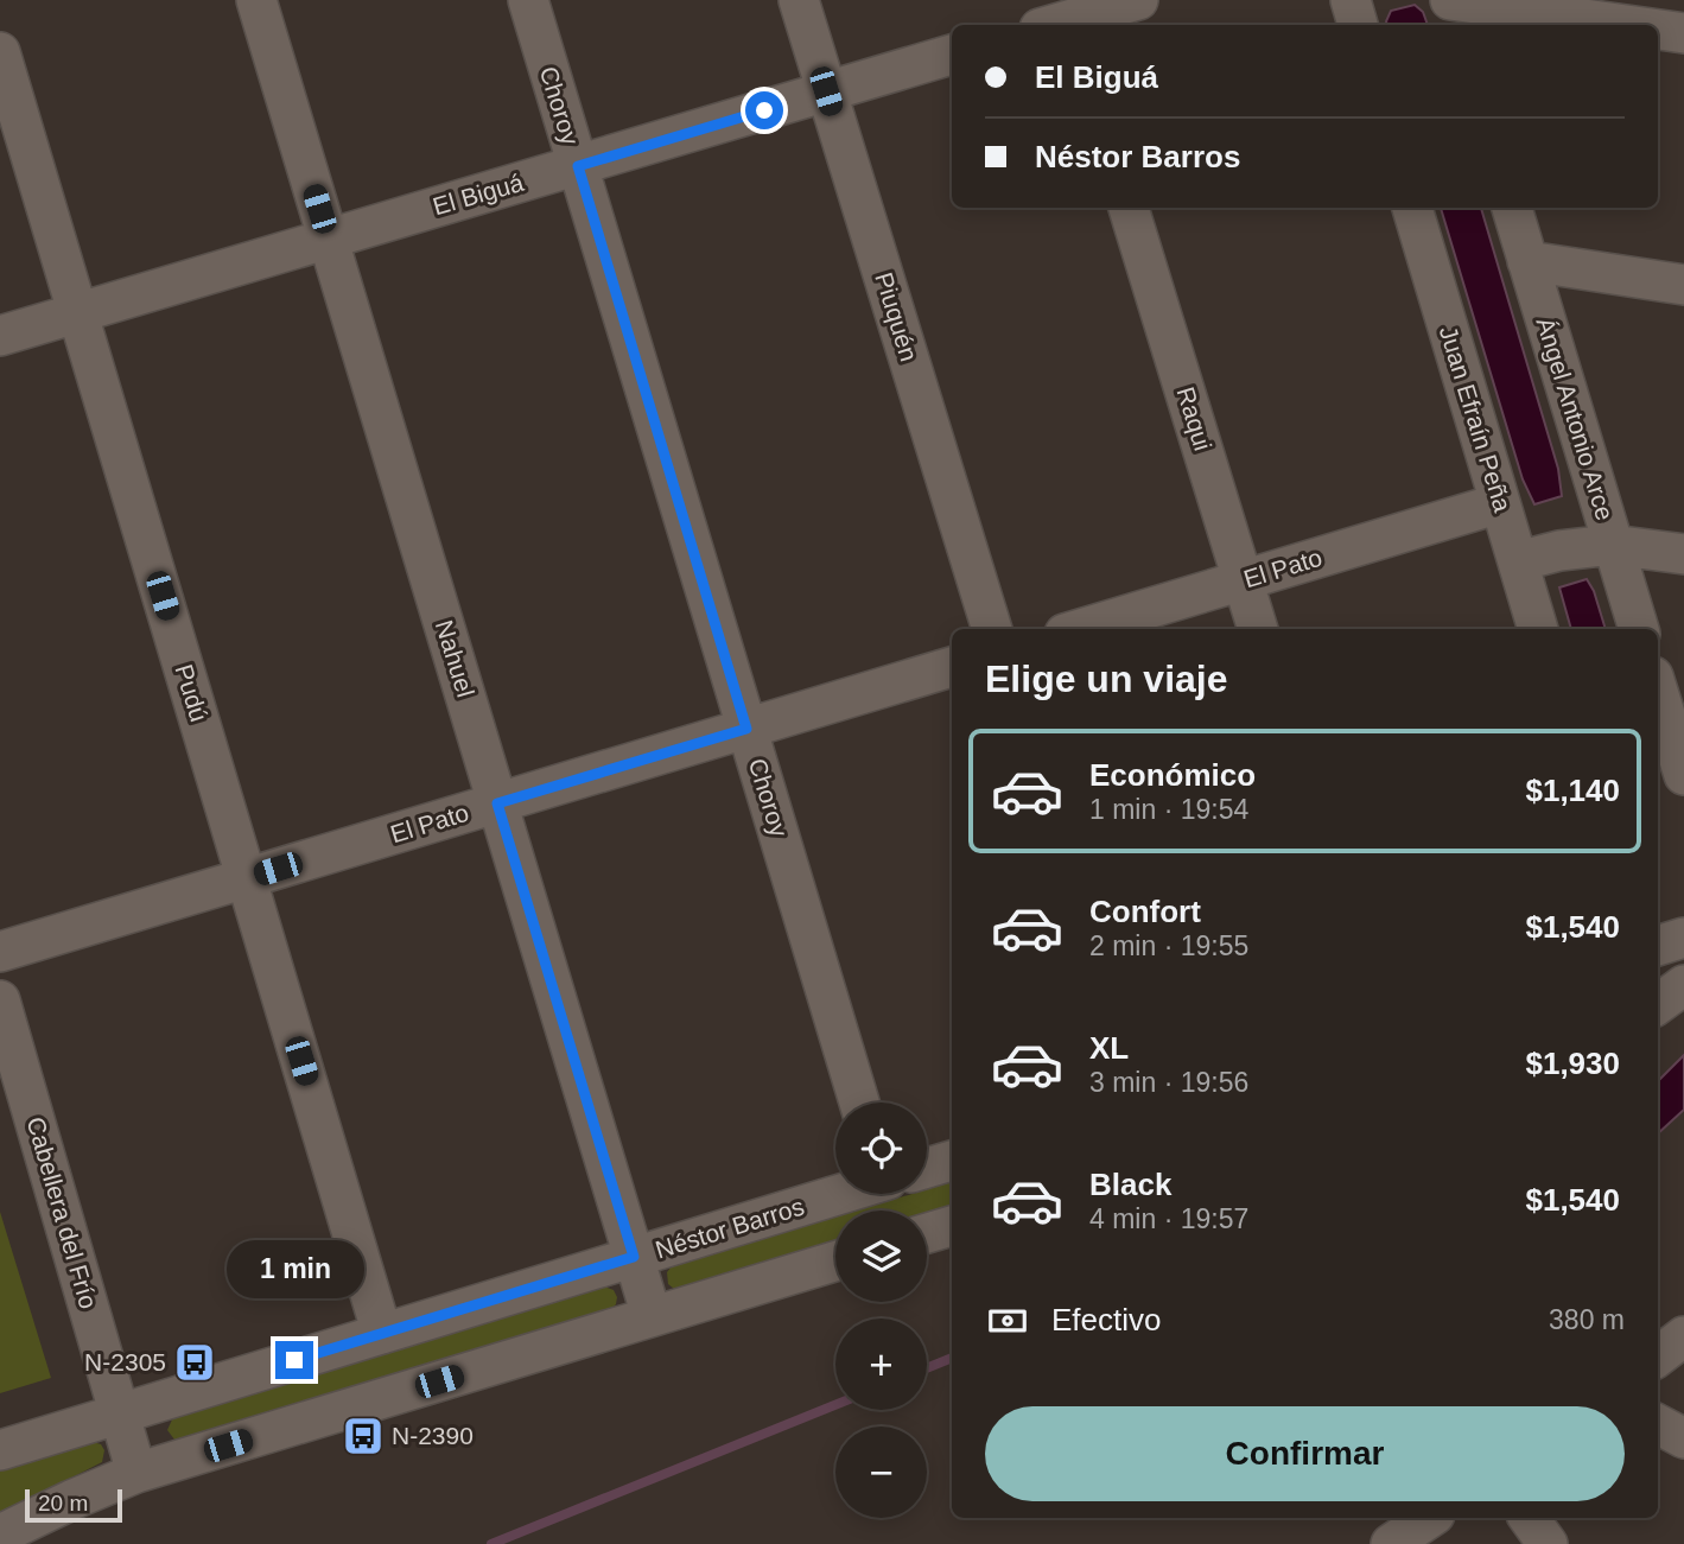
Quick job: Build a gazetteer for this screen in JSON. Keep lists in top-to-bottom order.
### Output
{
  "streets": {
    "street": [
      "Choroy",
      "El Biguá",
      "Piuquén",
      "Raqui",
      "Juan Efraín Peña",
      "Ángel Antonio Arce",
      "El Pato",
      "Nahuel",
      "Pudú",
      "Cabellera del Frío",
      "Néstor Barros"
    ]
  },
  "crossings": [
    ["Choroy", "El Biguá"],
    ["Choroy", "El Pato"],
    ["El Biguá", "Piuquén"],
    ["El Biguá", "Nahuel"],
    ["El Biguá", "Pudú"],
    ["Raqui", "El Pato"],
    ["Juan Efraín Peña", "El Pato"],
    ["El Pato", "Nahuel"],
    ["El Pato", "Pudú"],
    ["Nahuel", "Néstor Barros"],
    ["Pudú", "Néstor Barros"],
    ["Cabellera del Frío", "Néstor Barros"]
  ],
  "places": {
    "bus stop": ["N-2305", "N-2390"]
  },
  "scale_bar": "20 m",
  "page": {
    "banner": ["El Biguá", "Néstor Barros"],
    "heading": "Elige un viaje",
    "list": [
      {
        "name": "Económico",
        "note": "1 min · 19:54",
        "value": "$1,140"
      },
      {
        "name": "Confort",
        "note": "2 min · 19:55",
        "value": "$1,540"
      },
      {
        "name": "XL",
        "note": "3 min · 19:56",
        "value": "$1,930"
      },
      {
        "name": "Black",
        "note": "4 min · 19:57",
        "value": "$1,540"
      }
    ],
    "map_buttons": ["+", "−"],
    "bubble": "1 min",
    "pay": ["Efectivo", "380 m"],
    "buttons": "Confirmar",
    "scale": "20 m"
  }
}
